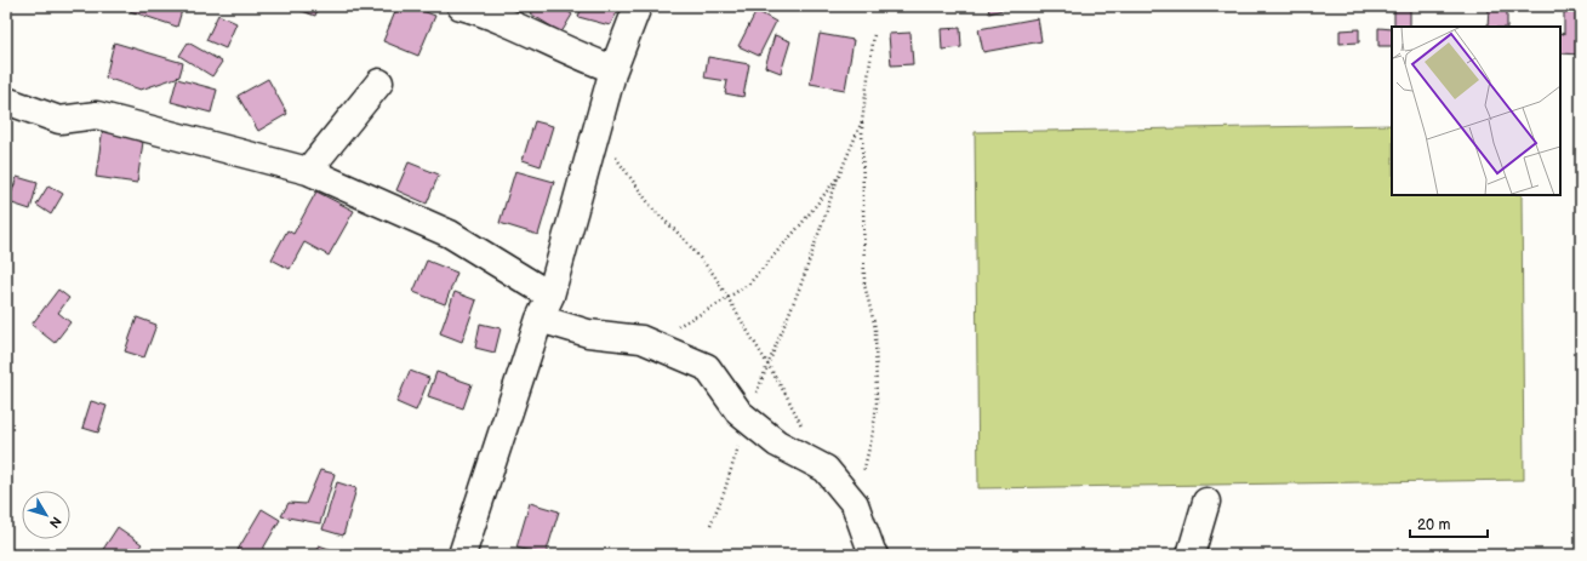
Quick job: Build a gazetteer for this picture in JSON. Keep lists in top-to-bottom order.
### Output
{
  "scale_bar": "20 m",
  "north": "bottom right"
}
